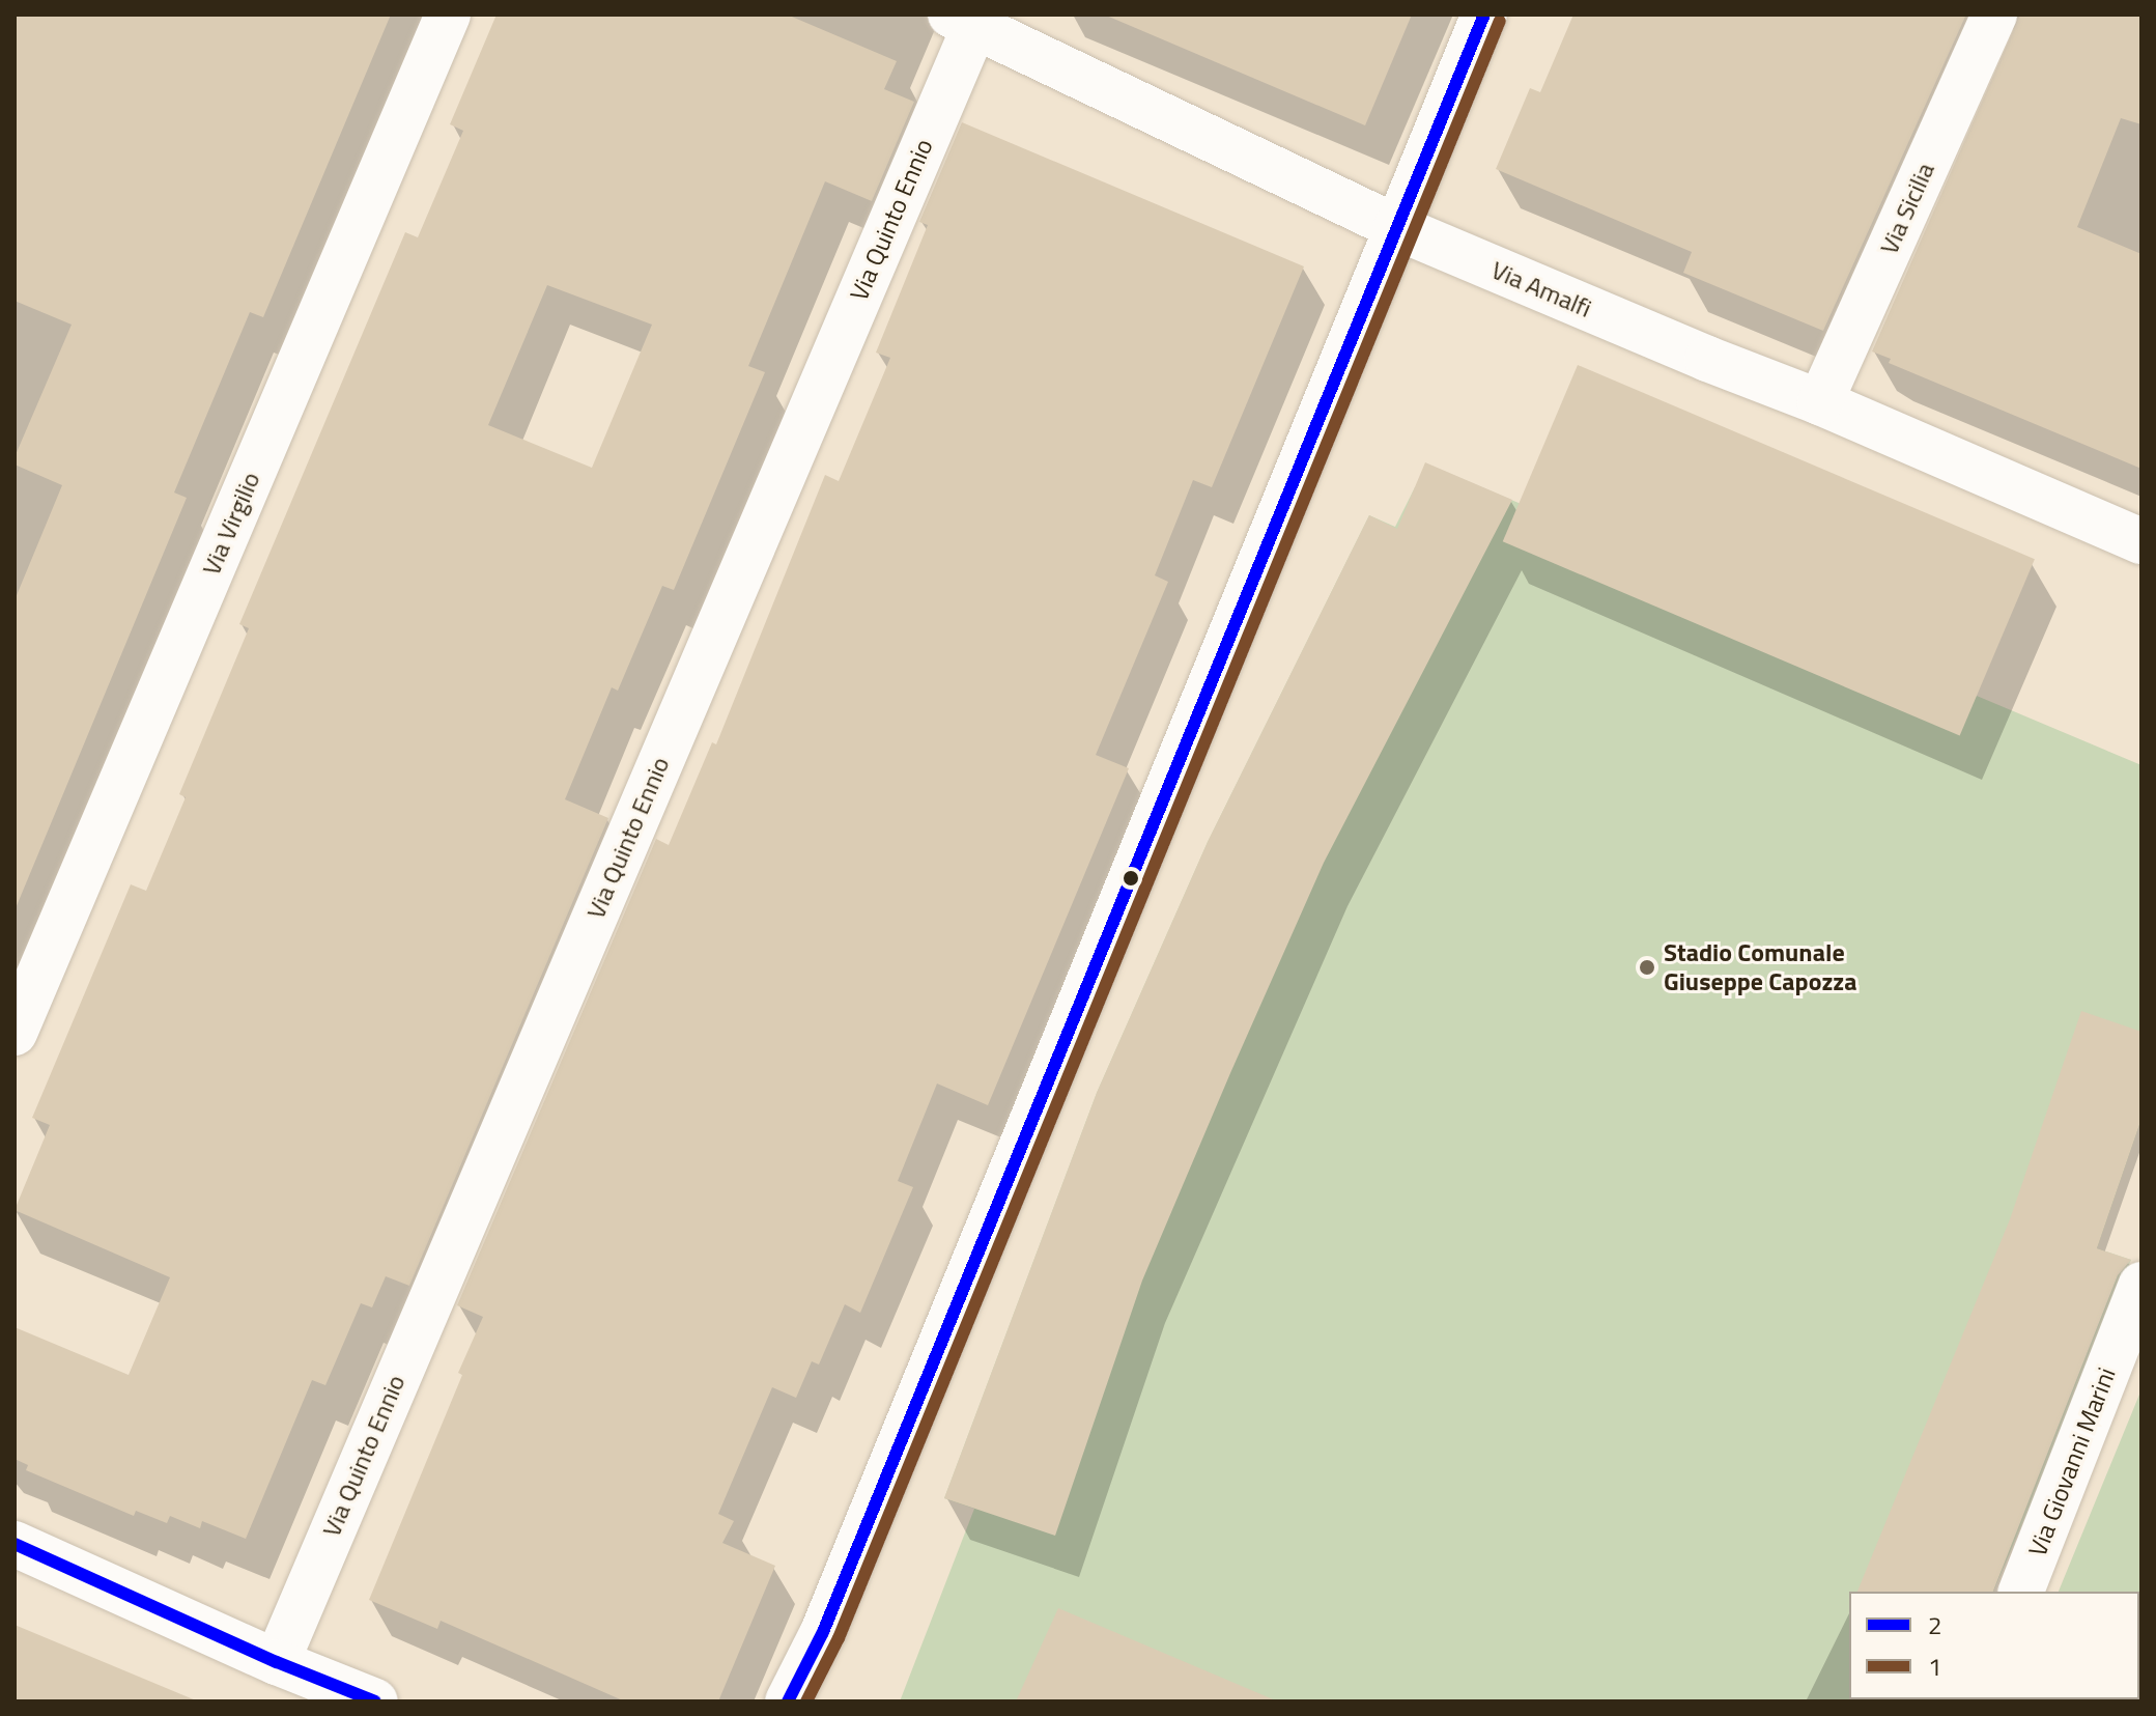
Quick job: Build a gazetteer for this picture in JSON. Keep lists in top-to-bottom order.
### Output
{
  "streets": {
    "street": [
      "Via Sicilia",
      "Via Quinto Ennio",
      "Via Amalfi",
      "Via Virgilio",
      "Via Giovanni Marini"
    ]
  },
  "crossings": [
    ["Via Sicilia", "Via Amalfi"],
    ["Via Quinto Ennio", "Via Amalfi"]
  ],
  "places": ["Stadio Comunale Giuseppe Capozza"],
  "lines": ["transit line 2", "transit line 1"],
  "legend": ["2", "1"]
}
